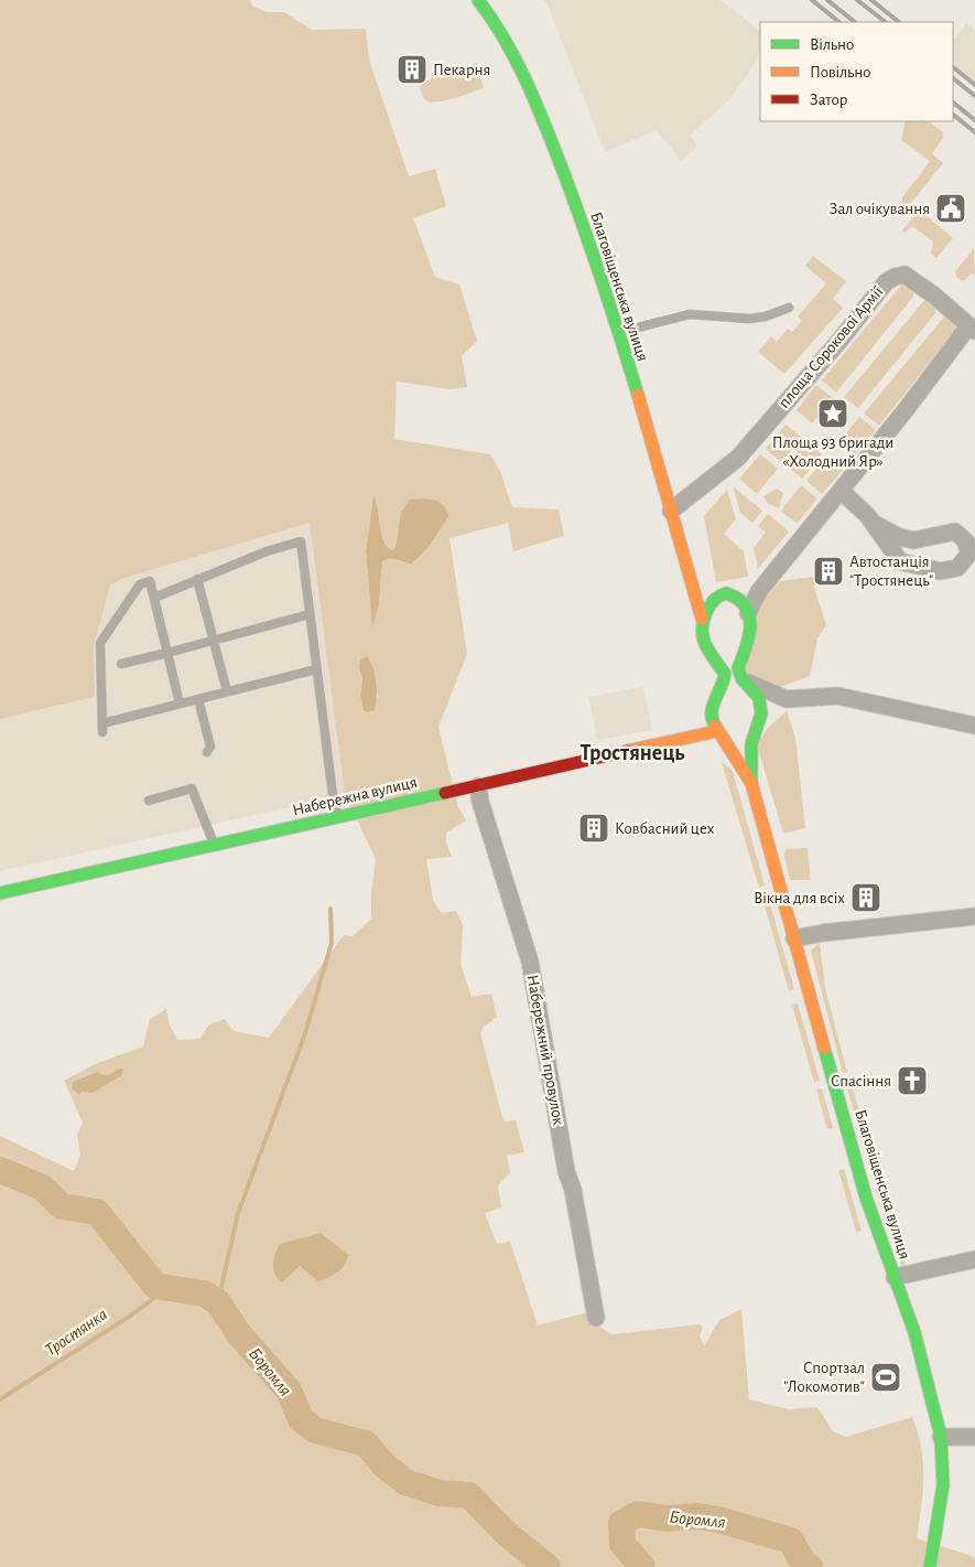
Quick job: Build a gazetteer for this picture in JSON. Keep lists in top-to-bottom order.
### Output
{
  "streets": {
    "main road": ["Благовіщенська вулиця", "Набережна вулиця"],
    "street": ["площа Сорокової Армії", "Набережний провулок"]
  },
  "crossings": [
    ["Благовіщенська вулиця", "площа Сорокової Армії"],
    ["Благовіщенська вулиця", "Набережна вулиця"],
    ["Набережна вулиця", "Набережний провулок"]
  ],
  "districts": ["Тростянець"],
  "water": ["Тростянка", "Боромля"],
  "places": {
    "building": [
      "Пекарня",
      "Автостанція \"Тростянець\"",
      "Ковбасний цех",
      "Вікна для всіх"
    ],
    "public building": ["Зал очікування"],
    "place": ["Площа 93 бригади «Холодний Яр»"],
    "church": ["Спасіння"],
    "sports": ["Спортзал \"Локомотив\""]
  },
  "legend": ["Вільно", "Повільно", "Затор"]
}
